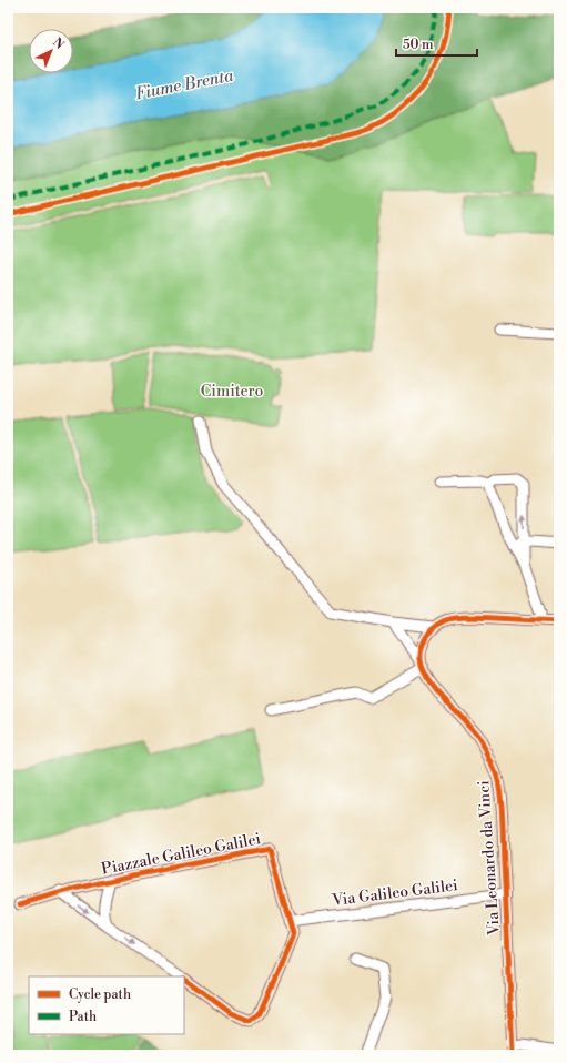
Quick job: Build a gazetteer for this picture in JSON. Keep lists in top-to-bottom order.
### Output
{
  "streets": {
    "street": ["Piazzale Galileo Galilei", "Via Leonardo da Vinci", "Via Galileo Galilei"]
  },
  "crossings": [
    ["Piazzale Galileo Galilei", "Via Galileo Galilei"],
    ["Via Leonardo da Vinci", "Via Galileo Galilei"]
  ],
  "water": ["Fiume Brenta"],
  "parks": ["Cimitero"],
  "legend": ["Cycle path", "Path"],
  "scale_bar": "50 m",
  "north": "top right"
}
